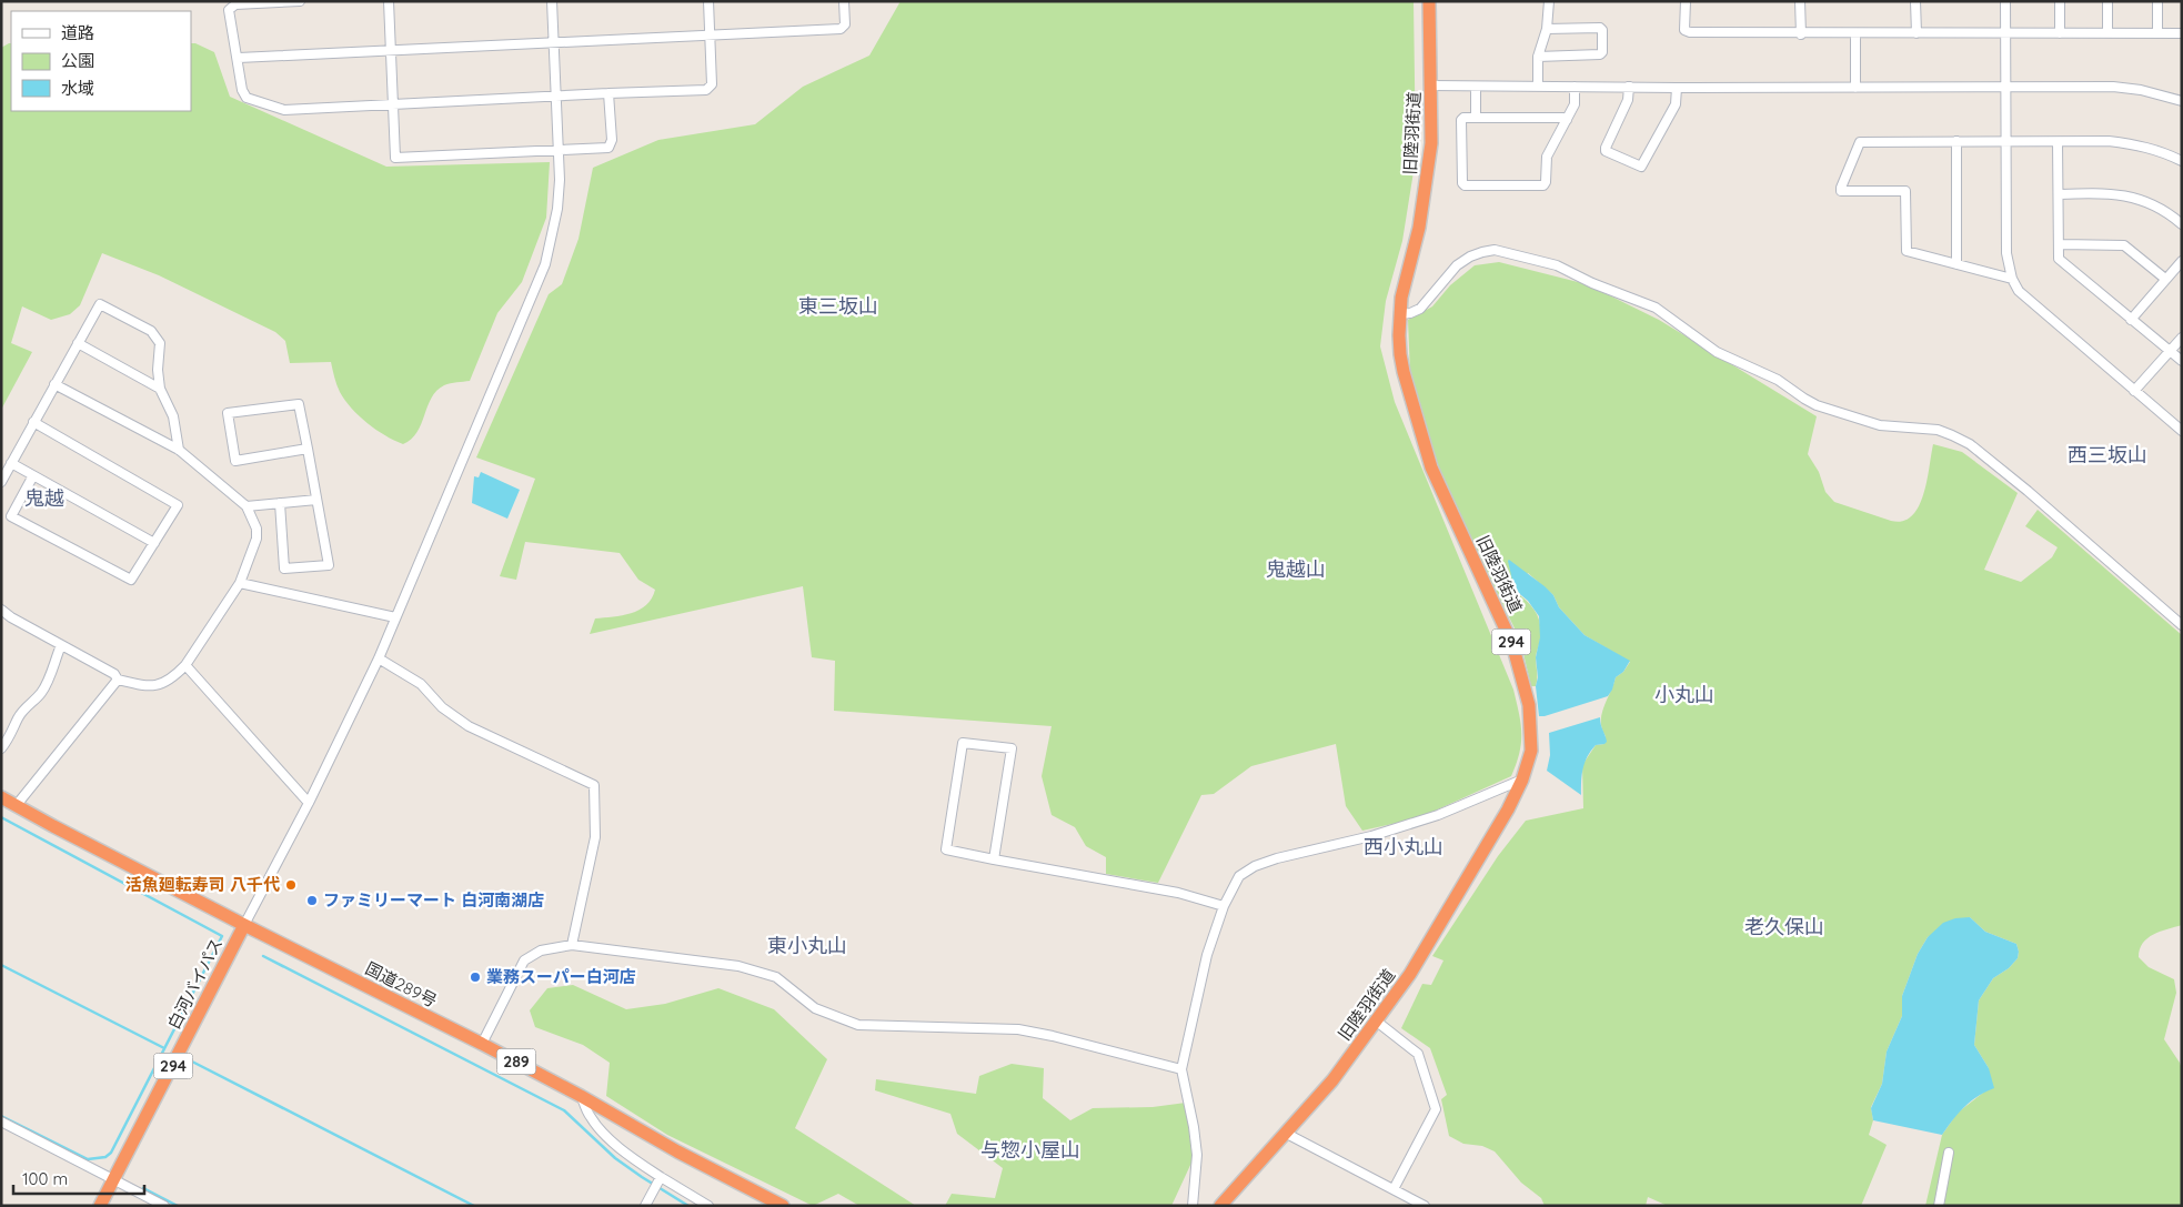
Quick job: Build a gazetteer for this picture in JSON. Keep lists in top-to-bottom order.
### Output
{
  "streets": {
    "highway": [
      "旧陸羽街道",
      "294",
      "白河バイパス",
      "国道289号",
      "289"
    ]
  },
  "crossings": [
    ["白河バイパス", "国道289号"]
  ],
  "districts": [
    "東三坂山",
    "西三坂山",
    "鬼越",
    "鬼越山",
    "小丸山",
    "西小丸山",
    "老久保山",
    "東小丸山",
    "与惣小屋山"
  ],
  "places": ["活魚廻転寿司 八千代", "ファミリーマート 白河南湖店", "業務スーパー白河店"],
  "legend": ["道路", "公園", "水域"],
  "scale_bar": "100 m"
}
